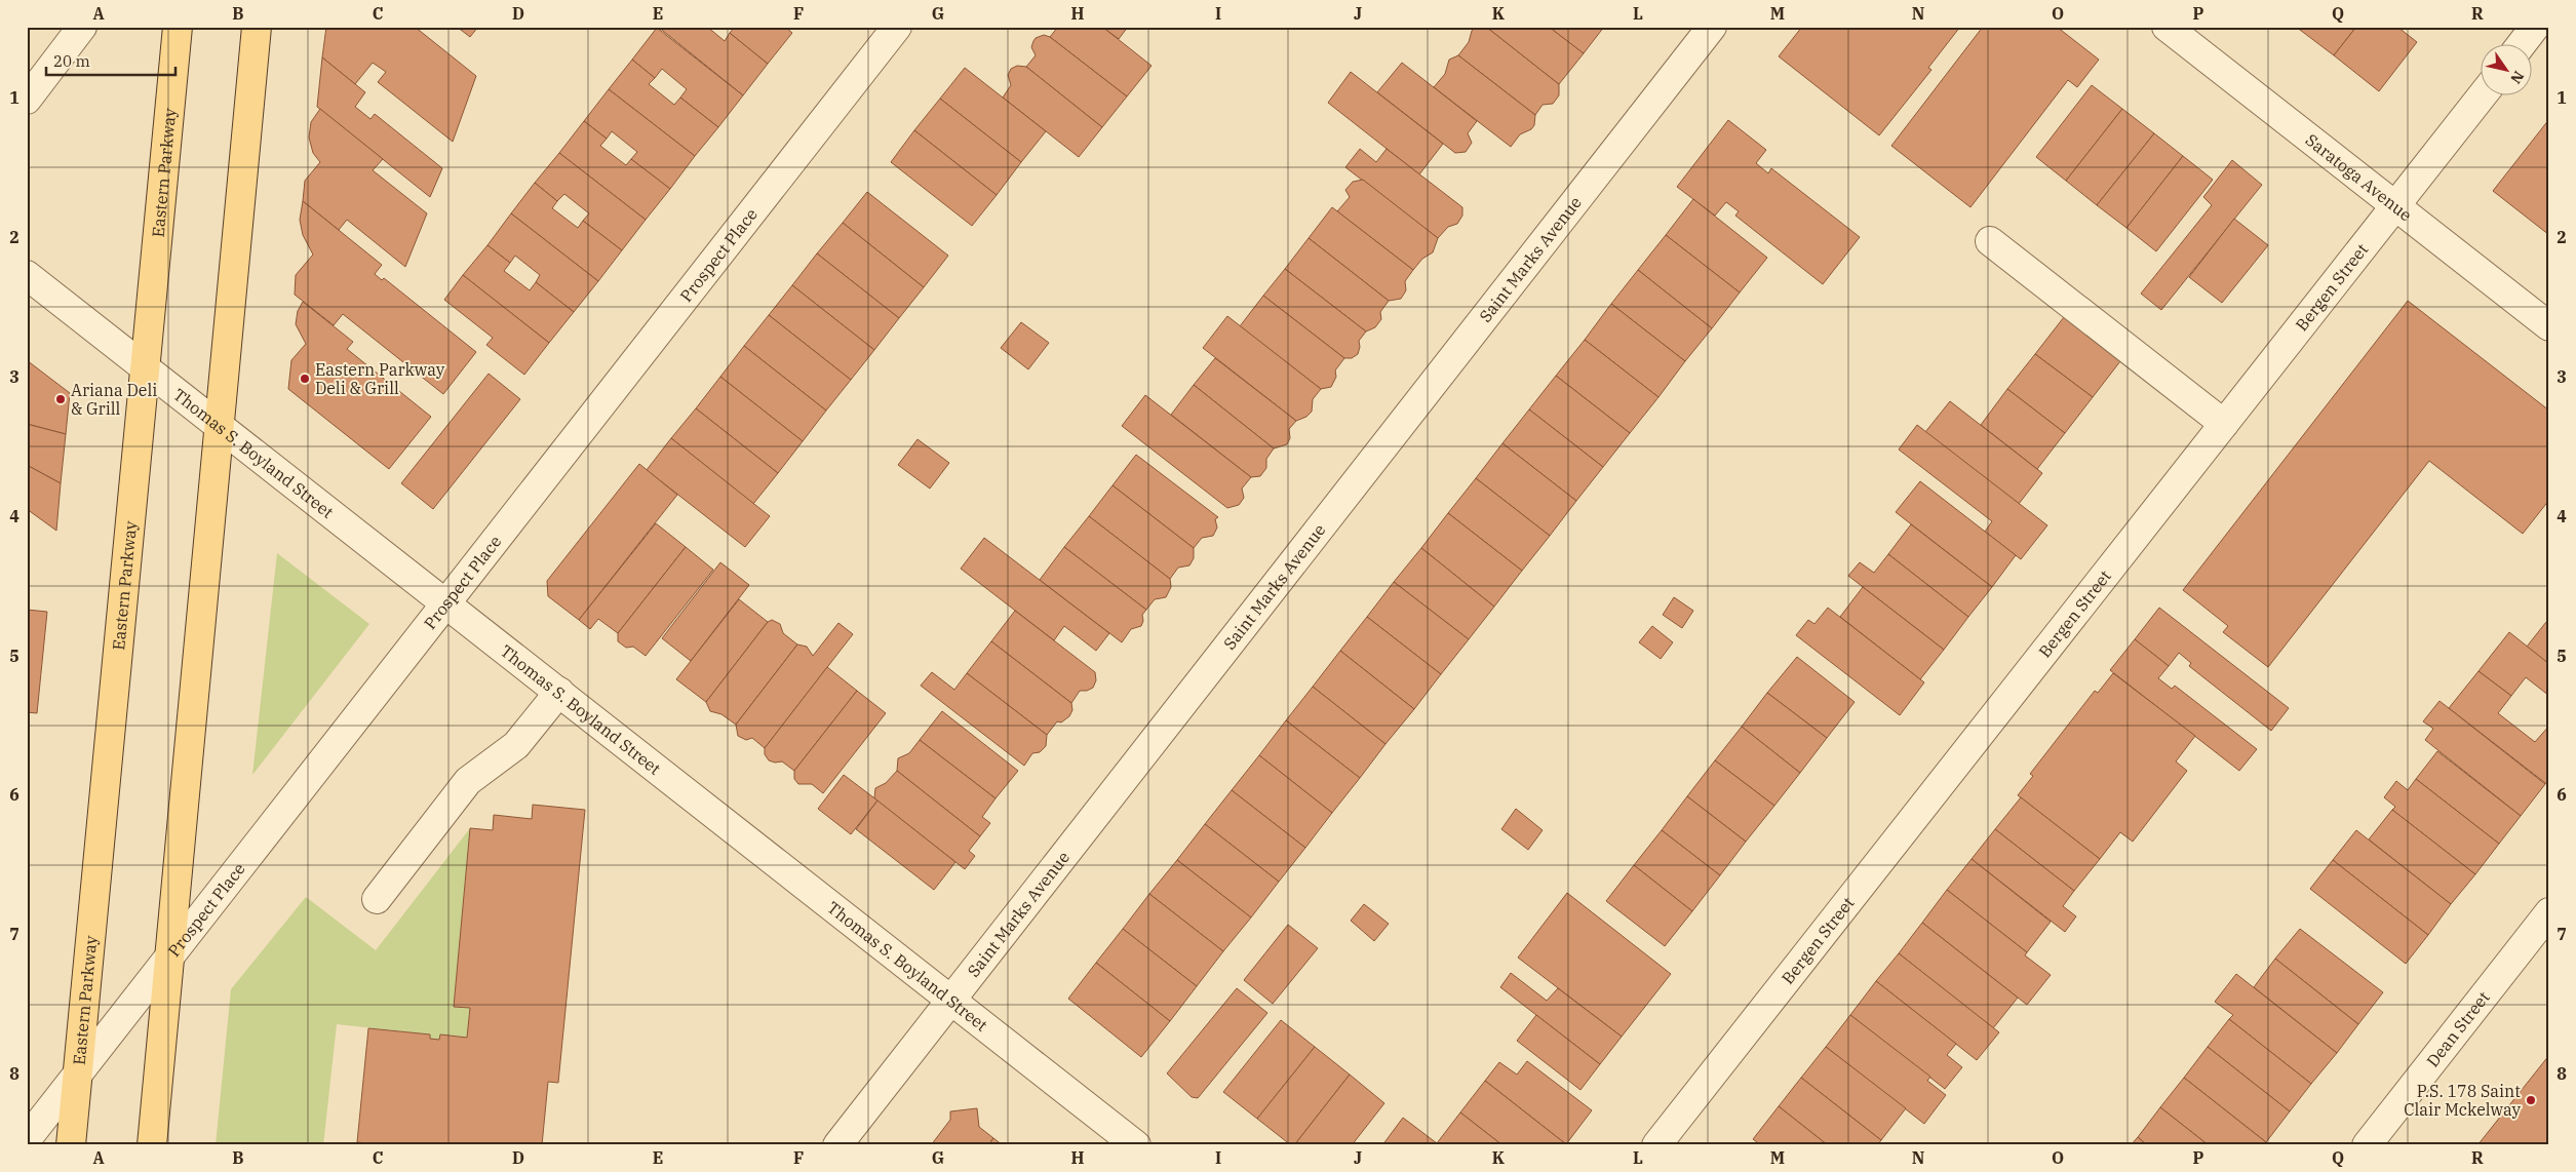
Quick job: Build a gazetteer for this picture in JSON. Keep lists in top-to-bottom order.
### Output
{
  "streets": {
    "main road": ["Eastern Parkway"],
    "street": [
      "Saratoga Avenue",
      "Prospect Place",
      "Saint Marks Avenue",
      "Bergen Street",
      "Thomas S. Boyland Street",
      "Dean Street"
    ]
  },
  "crossings": [
    ["Eastern Parkway", "Prospect Place"],
    ["Eastern Parkway", "Thomas S. Boyland Street"],
    ["Saratoga Avenue", "Bergen Street"],
    ["Prospect Place", "Thomas S. Boyland Street"],
    ["Saint Marks Avenue", "Thomas S. Boyland Street"]
  ],
  "places": ["Eastern Parkway Deli & Grill", "Ariana Deli & Grill", "P.S. 178 Saint Clair Mckelway"],
  "scale_bar": "20 m",
  "north": "bottom right",
  "grid": {
    "columns": [
      "A",
      "B",
      "C",
      "D",
      "E",
      "F",
      "G",
      "H",
      "I",
      "J",
      "K",
      "L",
      "M",
      "N",
      "O",
      "P",
      "Q",
      "R"
    ],
    "rows": [
      "1",
      "2",
      "3",
      "4",
      "5",
      "6",
      "7",
      "8"
    ]
  }
}
